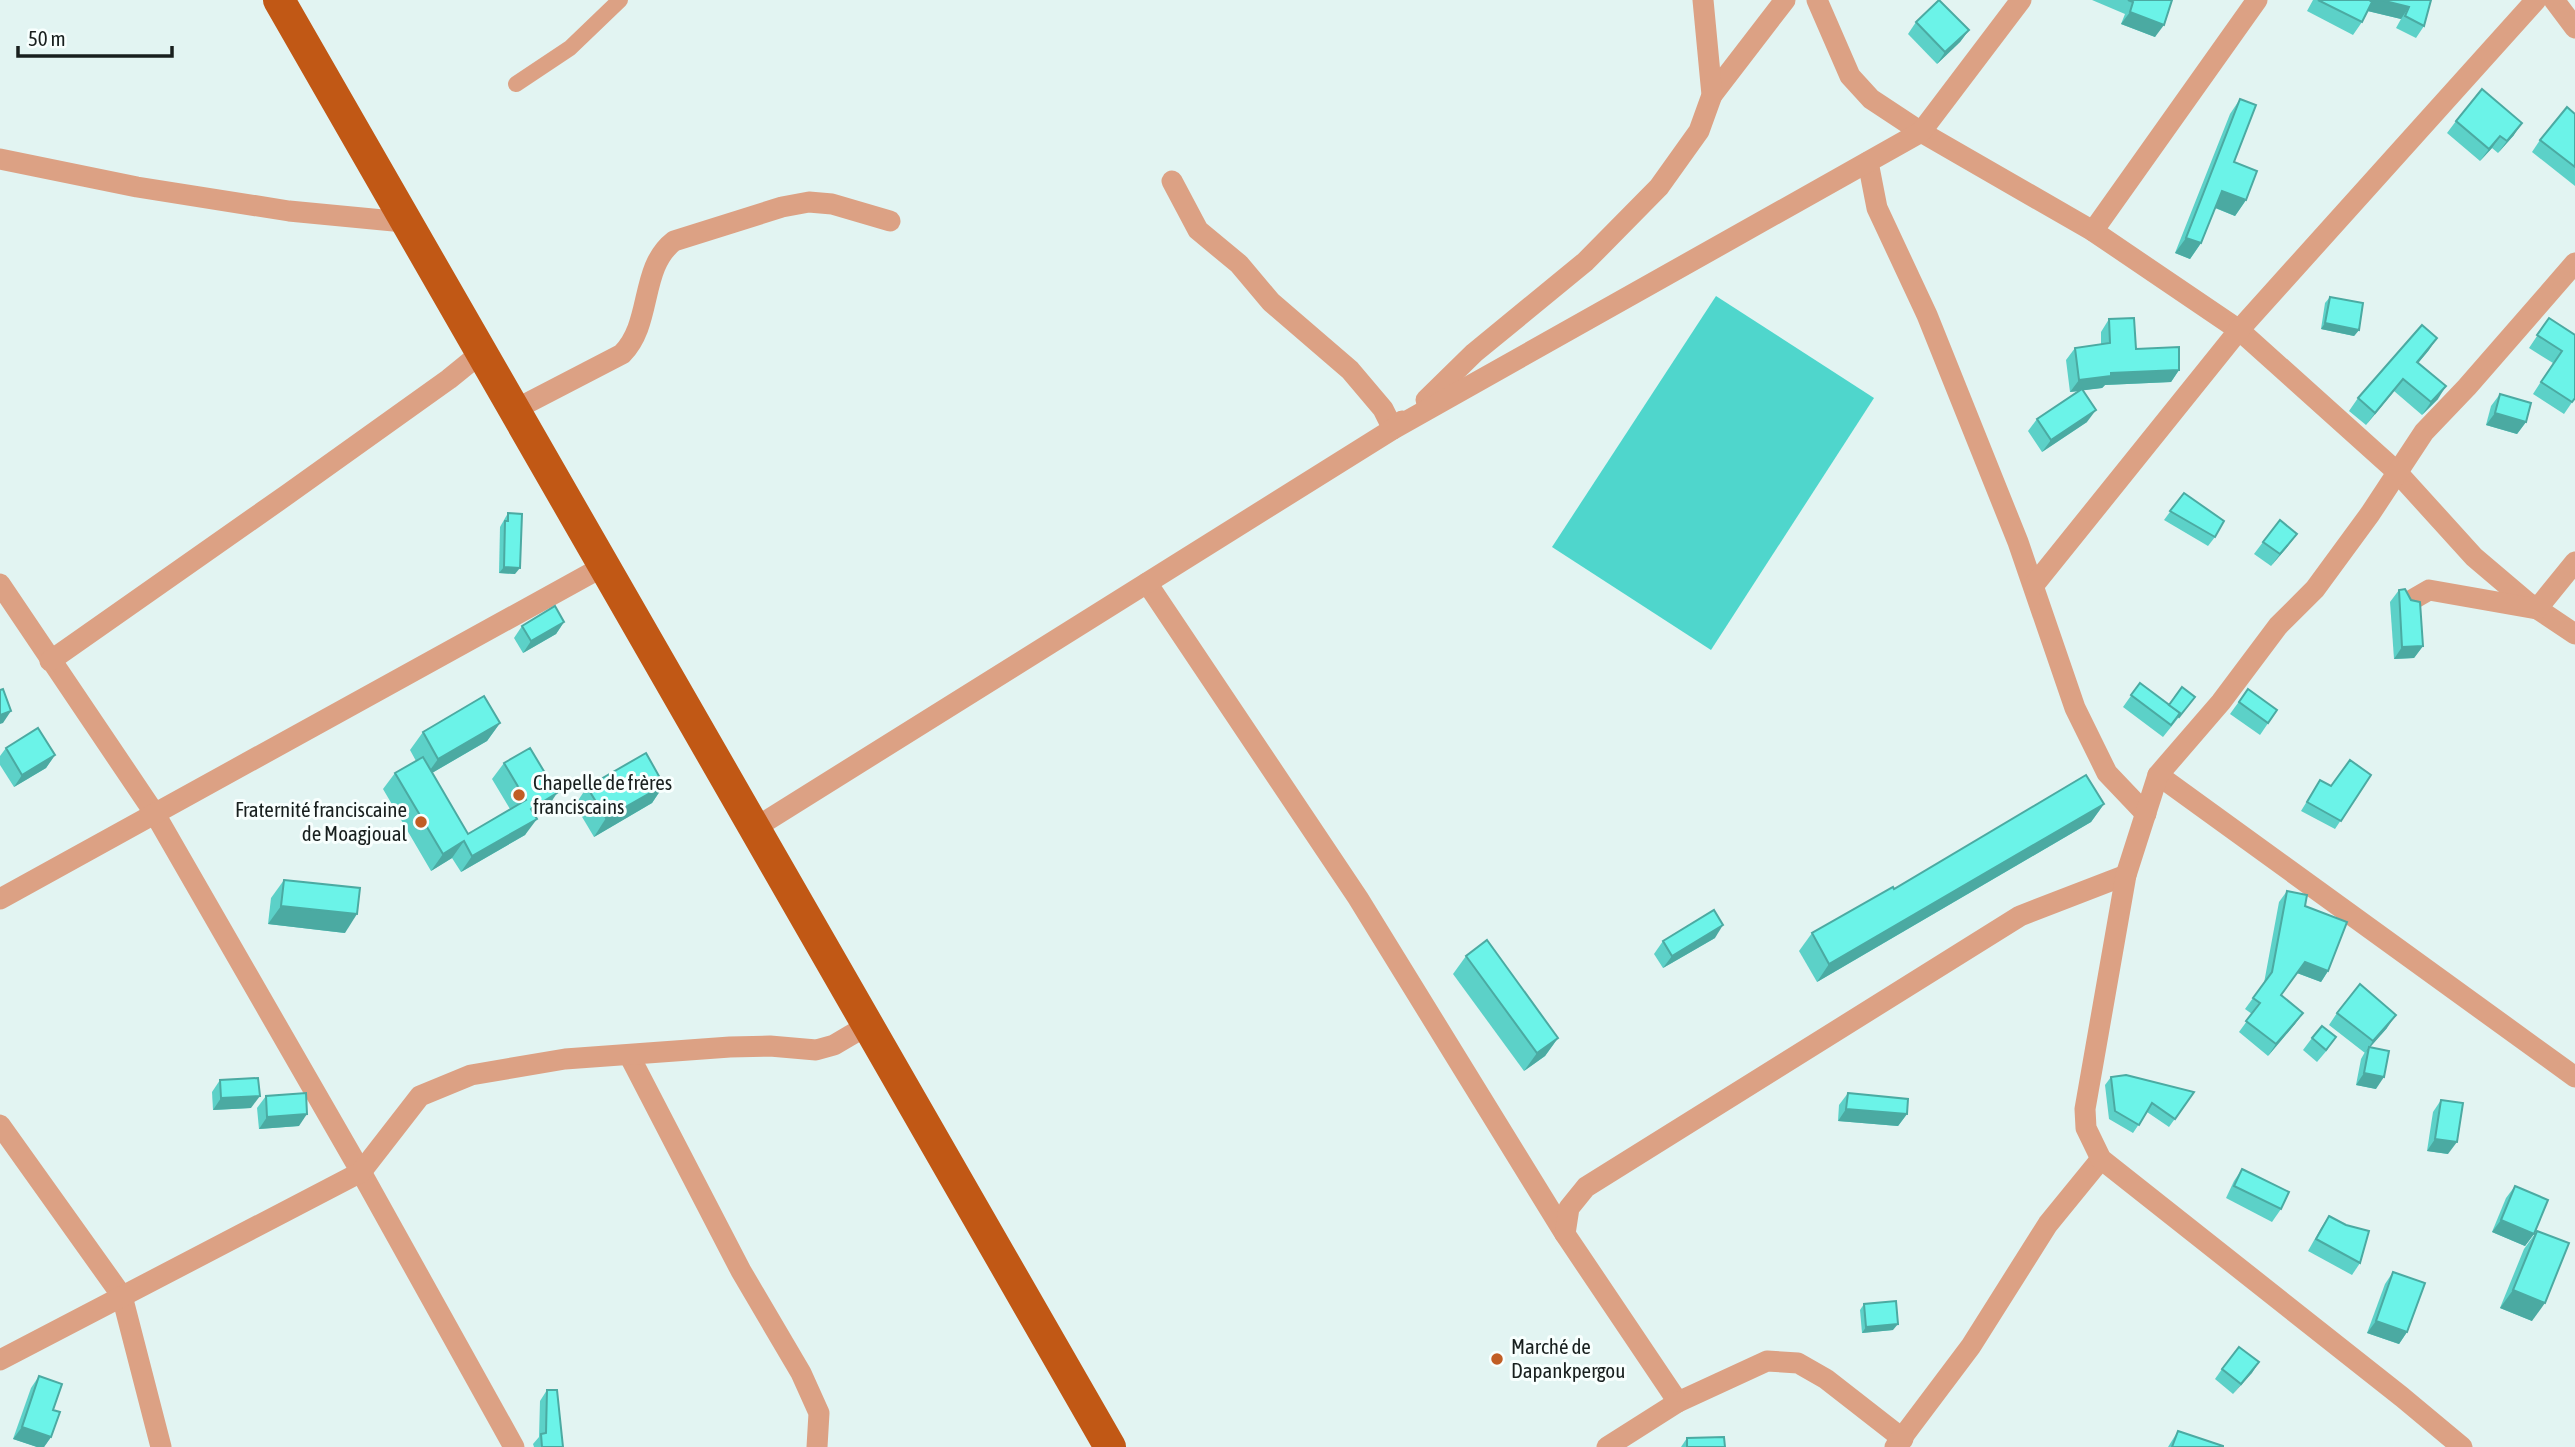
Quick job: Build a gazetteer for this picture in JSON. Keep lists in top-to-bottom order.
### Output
{
  "places": ["Chapelle de frères franciscains", "Fraternité franciscaine de Moagjoual", "Marché de Dapankpergou"],
  "scale_bar": "50 m"
}
